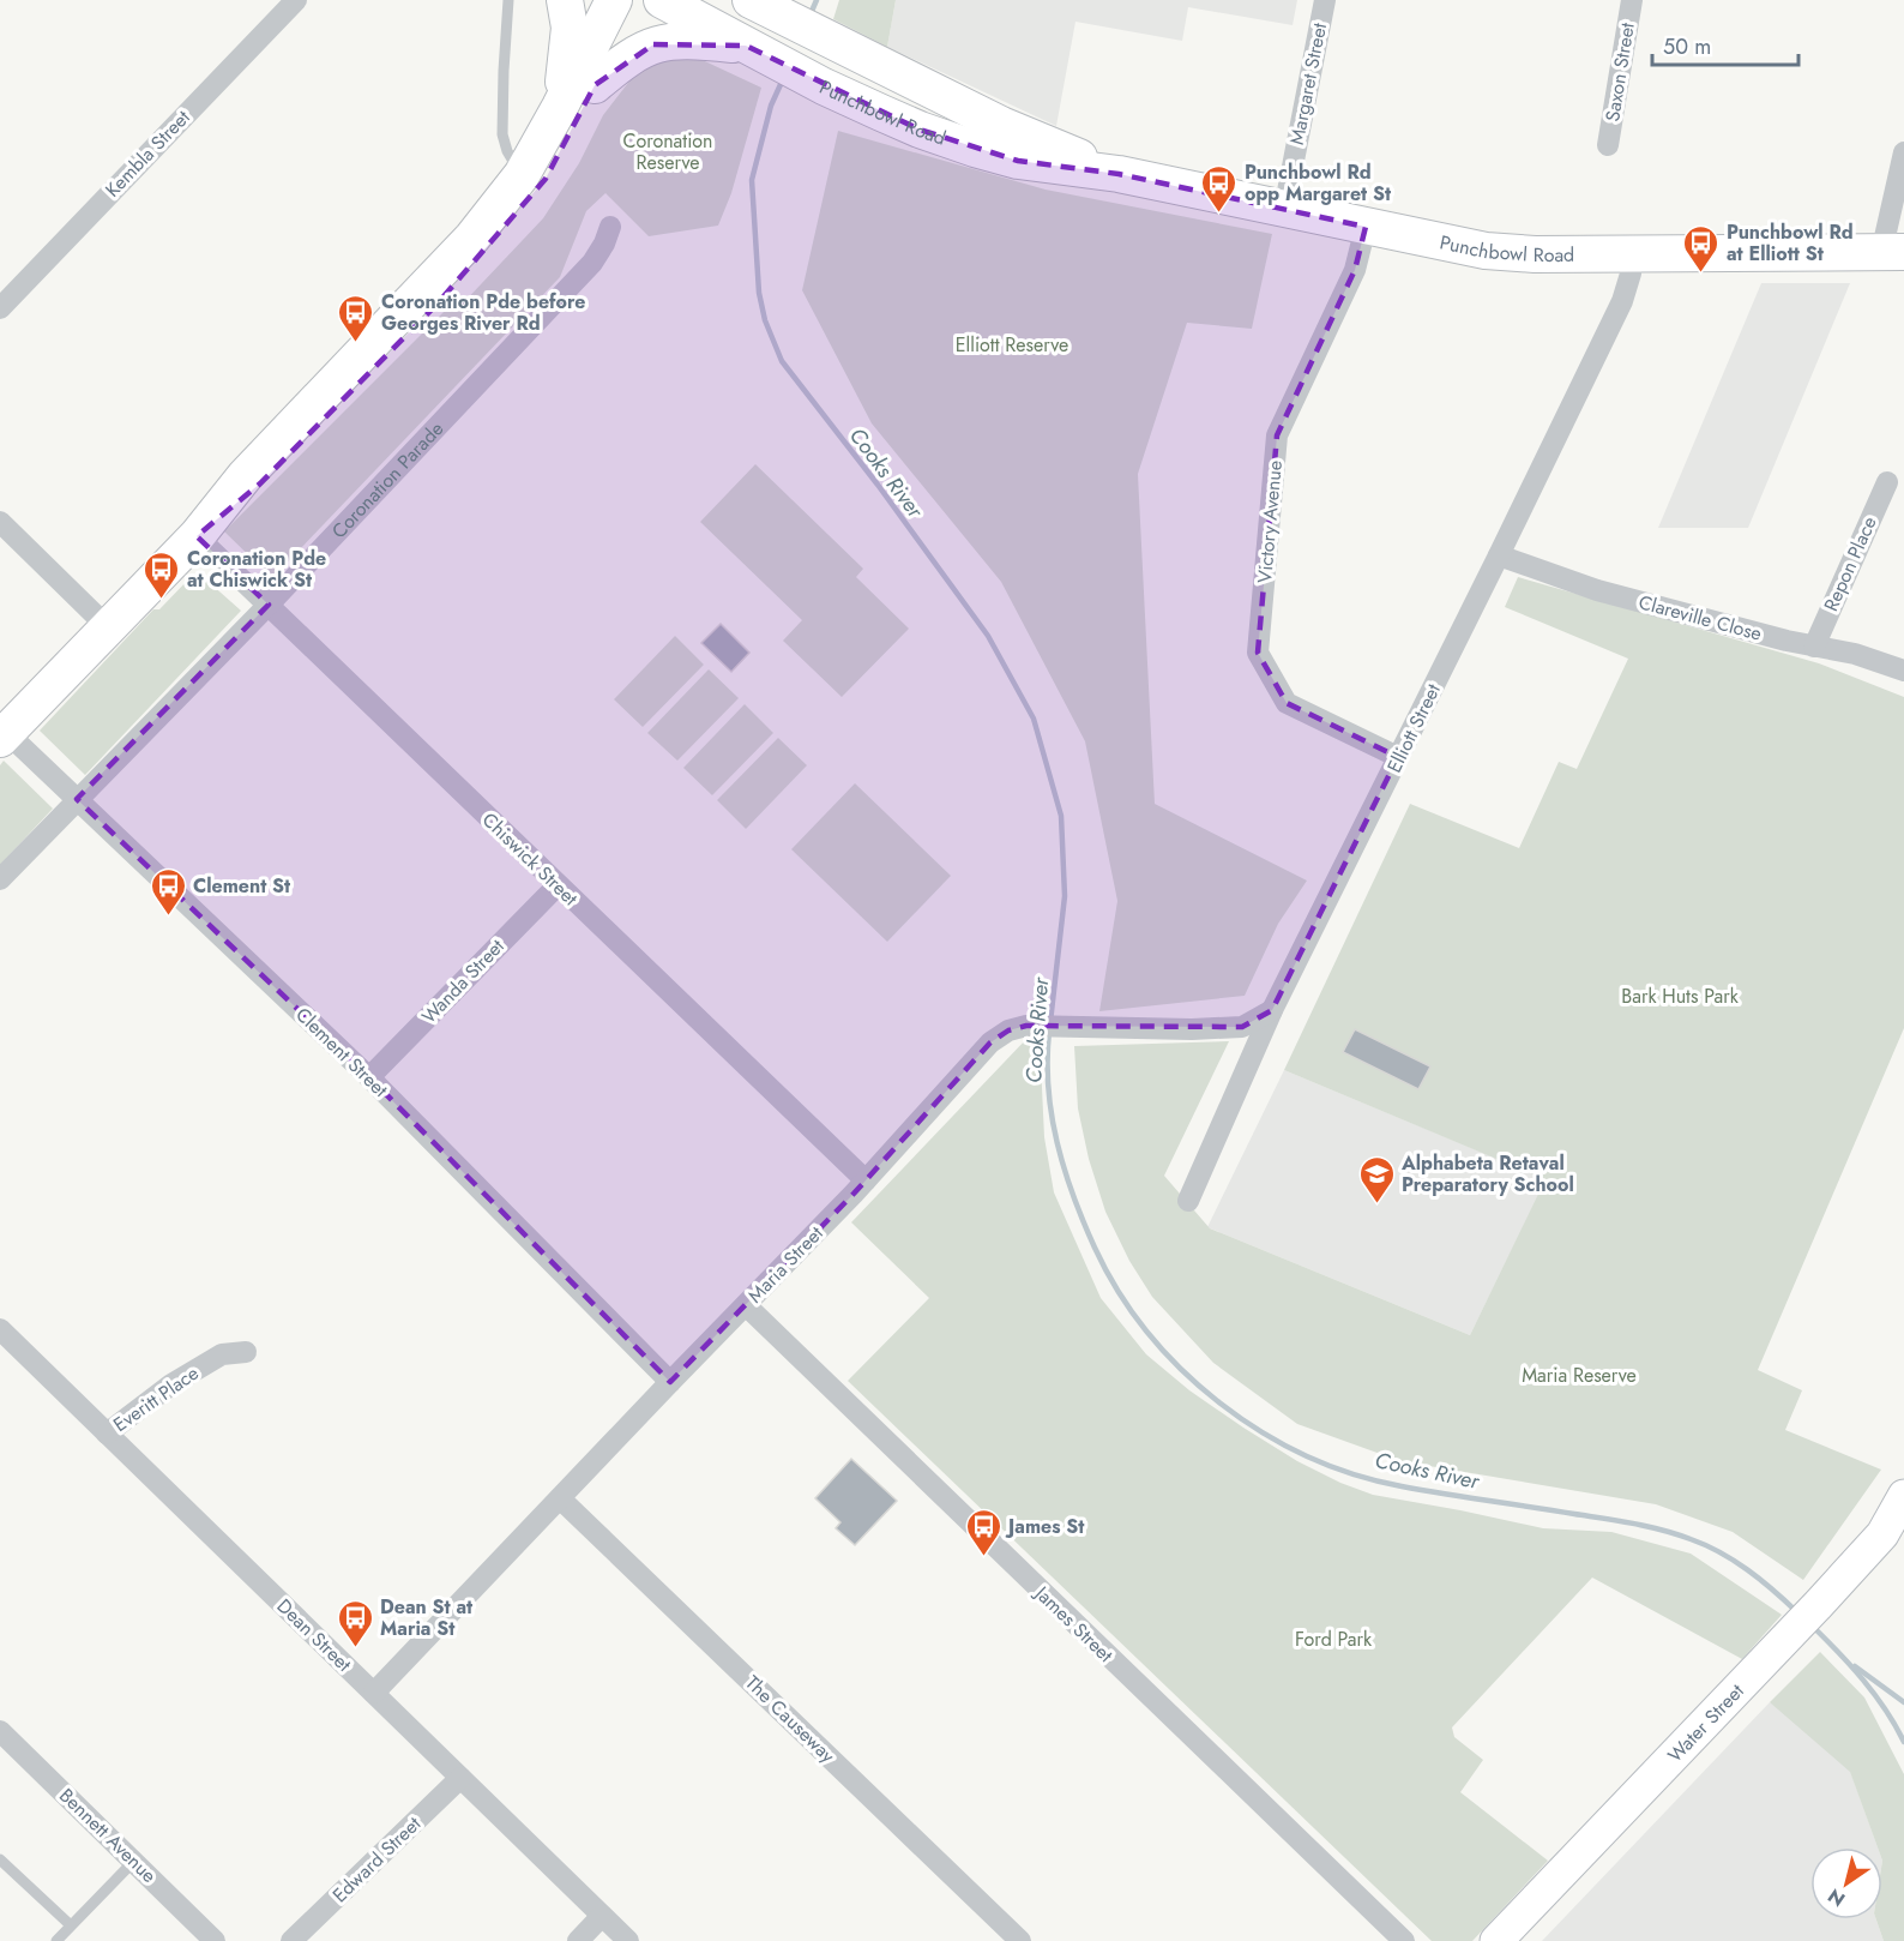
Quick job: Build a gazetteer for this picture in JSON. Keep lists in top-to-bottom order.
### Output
{
  "streets": {
    "main road": ["Punchbowl Road", "Water Street"],
    "street": [
      "Saxon Street",
      "Margaret Street",
      "Kembla Street",
      "Coronation Parade",
      "Victory Avenue",
      "Repon Place",
      "Clareville Close",
      "Elliott Street",
      "Chiswick Street",
      "Wanda Street",
      "Clement Street",
      "Maria Street",
      "Everitt Place",
      "James Street",
      "Dean Street",
      "The Causeway",
      "Bennett Avenue",
      "Edward Street"
    ]
  },
  "crossings": [
    ["Margaret Street", "Punchbowl Road"],
    ["Punchbowl Road", "Victory Avenue"],
    ["Punchbowl Road", "Elliott Street"],
    ["Coronation Parade", "Chiswick Street"],
    ["Coronation Parade", "Clement Street"],
    ["Victory Avenue", "Elliott Street"],
    ["Repon Place", "Clareville Close"],
    ["Clareville Close", "Elliott Street"],
    ["Elliott Street", "Maria Street"],
    ["Chiswick Street", "Wanda Street"],
    ["Chiswick Street", "Maria Street"],
    ["Wanda Street", "Clement Street"],
    ["Clement Street", "Maria Street"],
    ["Maria Street", "James Street"],
    ["Maria Street", "Dean Street"],
    ["Maria Street", "The Causeway"],
    ["Everitt Place", "Dean Street"],
    ["Dean Street", "Edward Street"]
  ],
  "water": ["Cooks River"],
  "parks": [
    "Coronation Reserve",
    "Elliott Reserve",
    "Bark Huts Park",
    "Maria Reserve",
    "Ford Park"
  ],
  "places": {
    "bus stop": [
      "Punchbowl Rd opp Margaret St",
      "Punchbowl Rd at Elliott St",
      "Coronation Pde before Georges River Rd",
      "Coronation Pde at Chiswick St",
      "Clement St",
      "James St",
      "Dean St at Maria St"
    ],
    "school or university": ["Alphabeta Retaval Preparatory School"]
  },
  "scale_bar": "50 m",
  "north": "bottom left"
}
